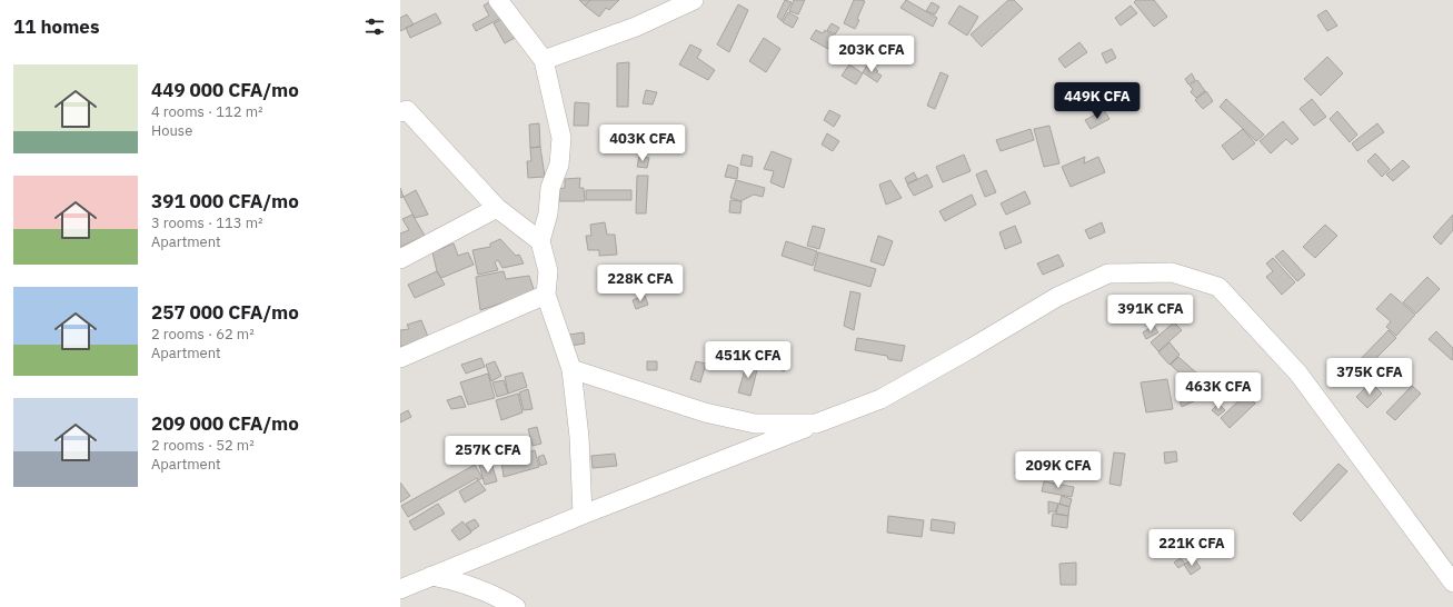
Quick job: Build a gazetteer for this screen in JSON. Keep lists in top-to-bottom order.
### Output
{
  "page": {
    "heading": "11 homes",
    "price": [
      "203K CFA",
      "449K CFA",
      "403K CFA",
      "228K CFA",
      "391K CFA",
      "451K CFA",
      "375K CFA",
      "463K CFA",
      "257K CFA",
      "209K CFA",
      "221K CFA"
    ],
    "list": [
      {
        "name": "449 000 CFA/mo",
        "note": "4 rooms · 112 m² · House"
      },
      {
        "name": "391 000 CFA/mo",
        "note": "3 rooms · 113 m² · Apartment"
      },
      {
        "name": "257 000 CFA/mo",
        "note": "2 rooms · 62 m² · Apartment"
      },
      {
        "name": "209 000 CFA/mo",
        "note": "2 rooms · 52 m² · Apartment"
      }
    ]
  }
}
